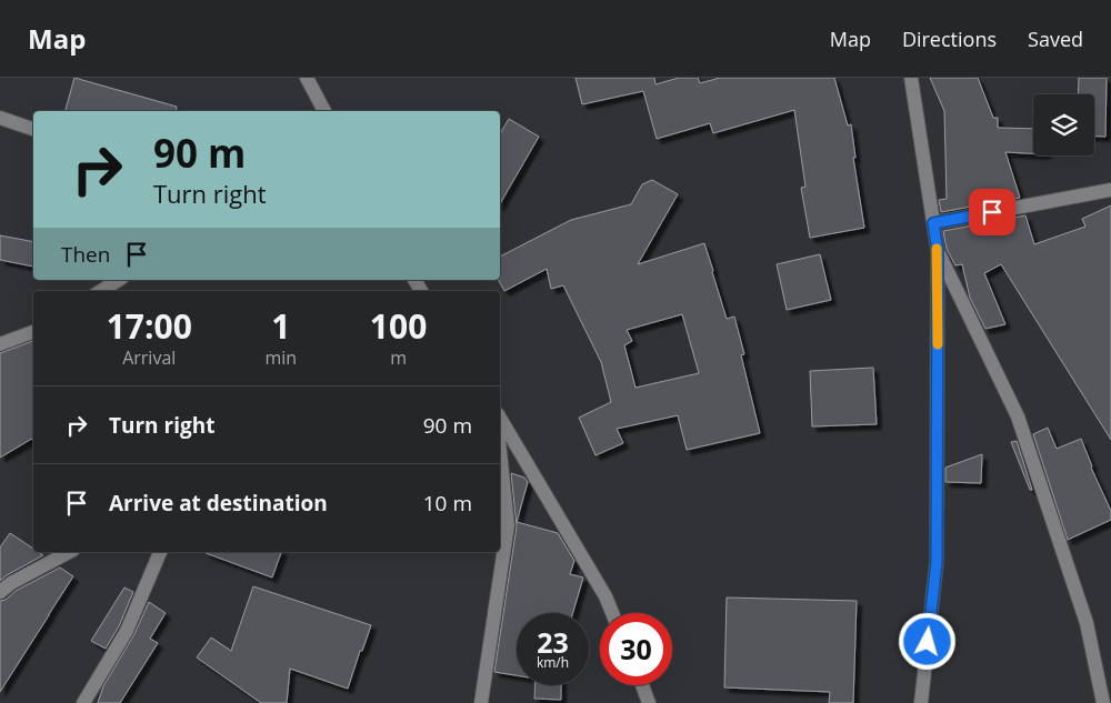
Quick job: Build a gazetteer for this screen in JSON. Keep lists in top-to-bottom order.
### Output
{
  "page": {
    "header": "Map",
    "nav": ["Map", "Directions", "Saved"],
    "turn": ["90 m", "Turn right"],
    "then": "Then",
    "eta": [
      "17:00",
      "Arrival",
      "1",
      "min",
      "100",
      "m"
    ],
    "list": [
      {
        "name": "Turn right",
        "value": "90 m"
      },
      {
        "name": "Arrive at destination",
        "value": "10 m"
      }
    ],
    "speed": "23 km/h",
    "limit": "30"
  }
}
